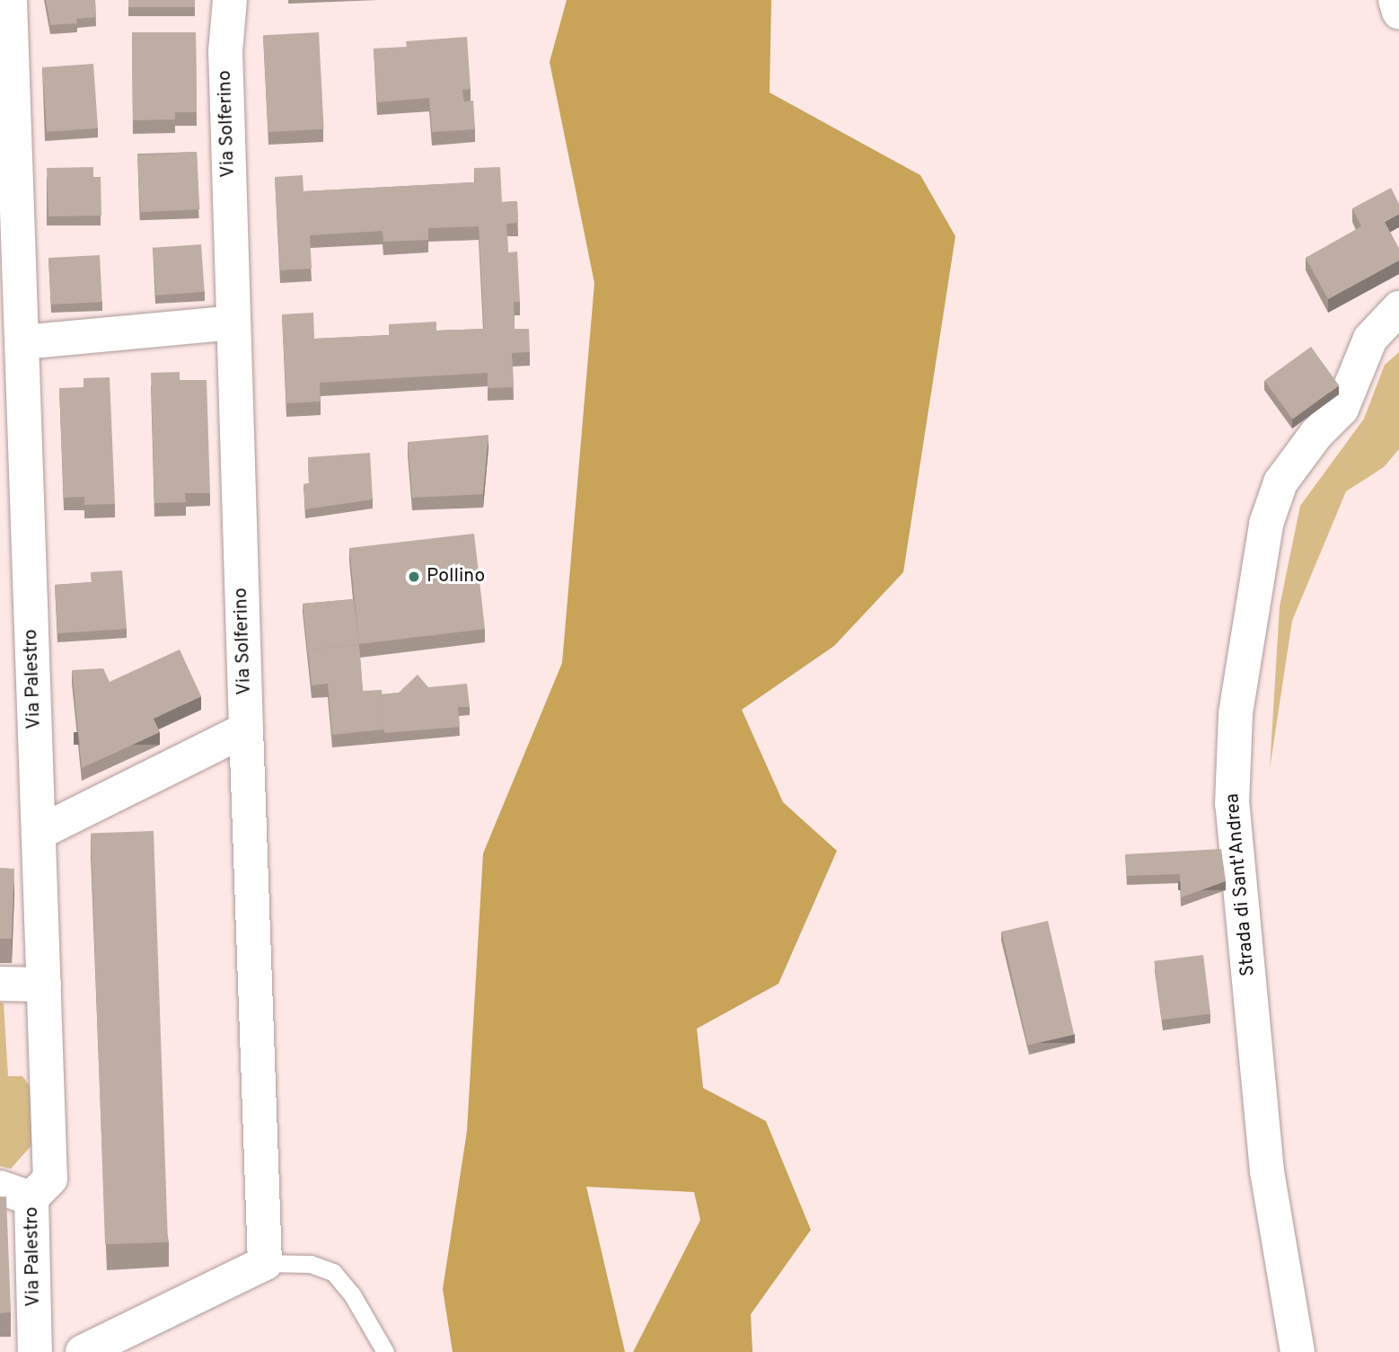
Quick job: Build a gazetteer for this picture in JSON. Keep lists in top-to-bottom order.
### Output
{
  "streets": {
    "street": ["Via Solferino", "Via Palestro", "Strada di Sant'Andrea"]
  },
  "places": ["Pollino"]
}
